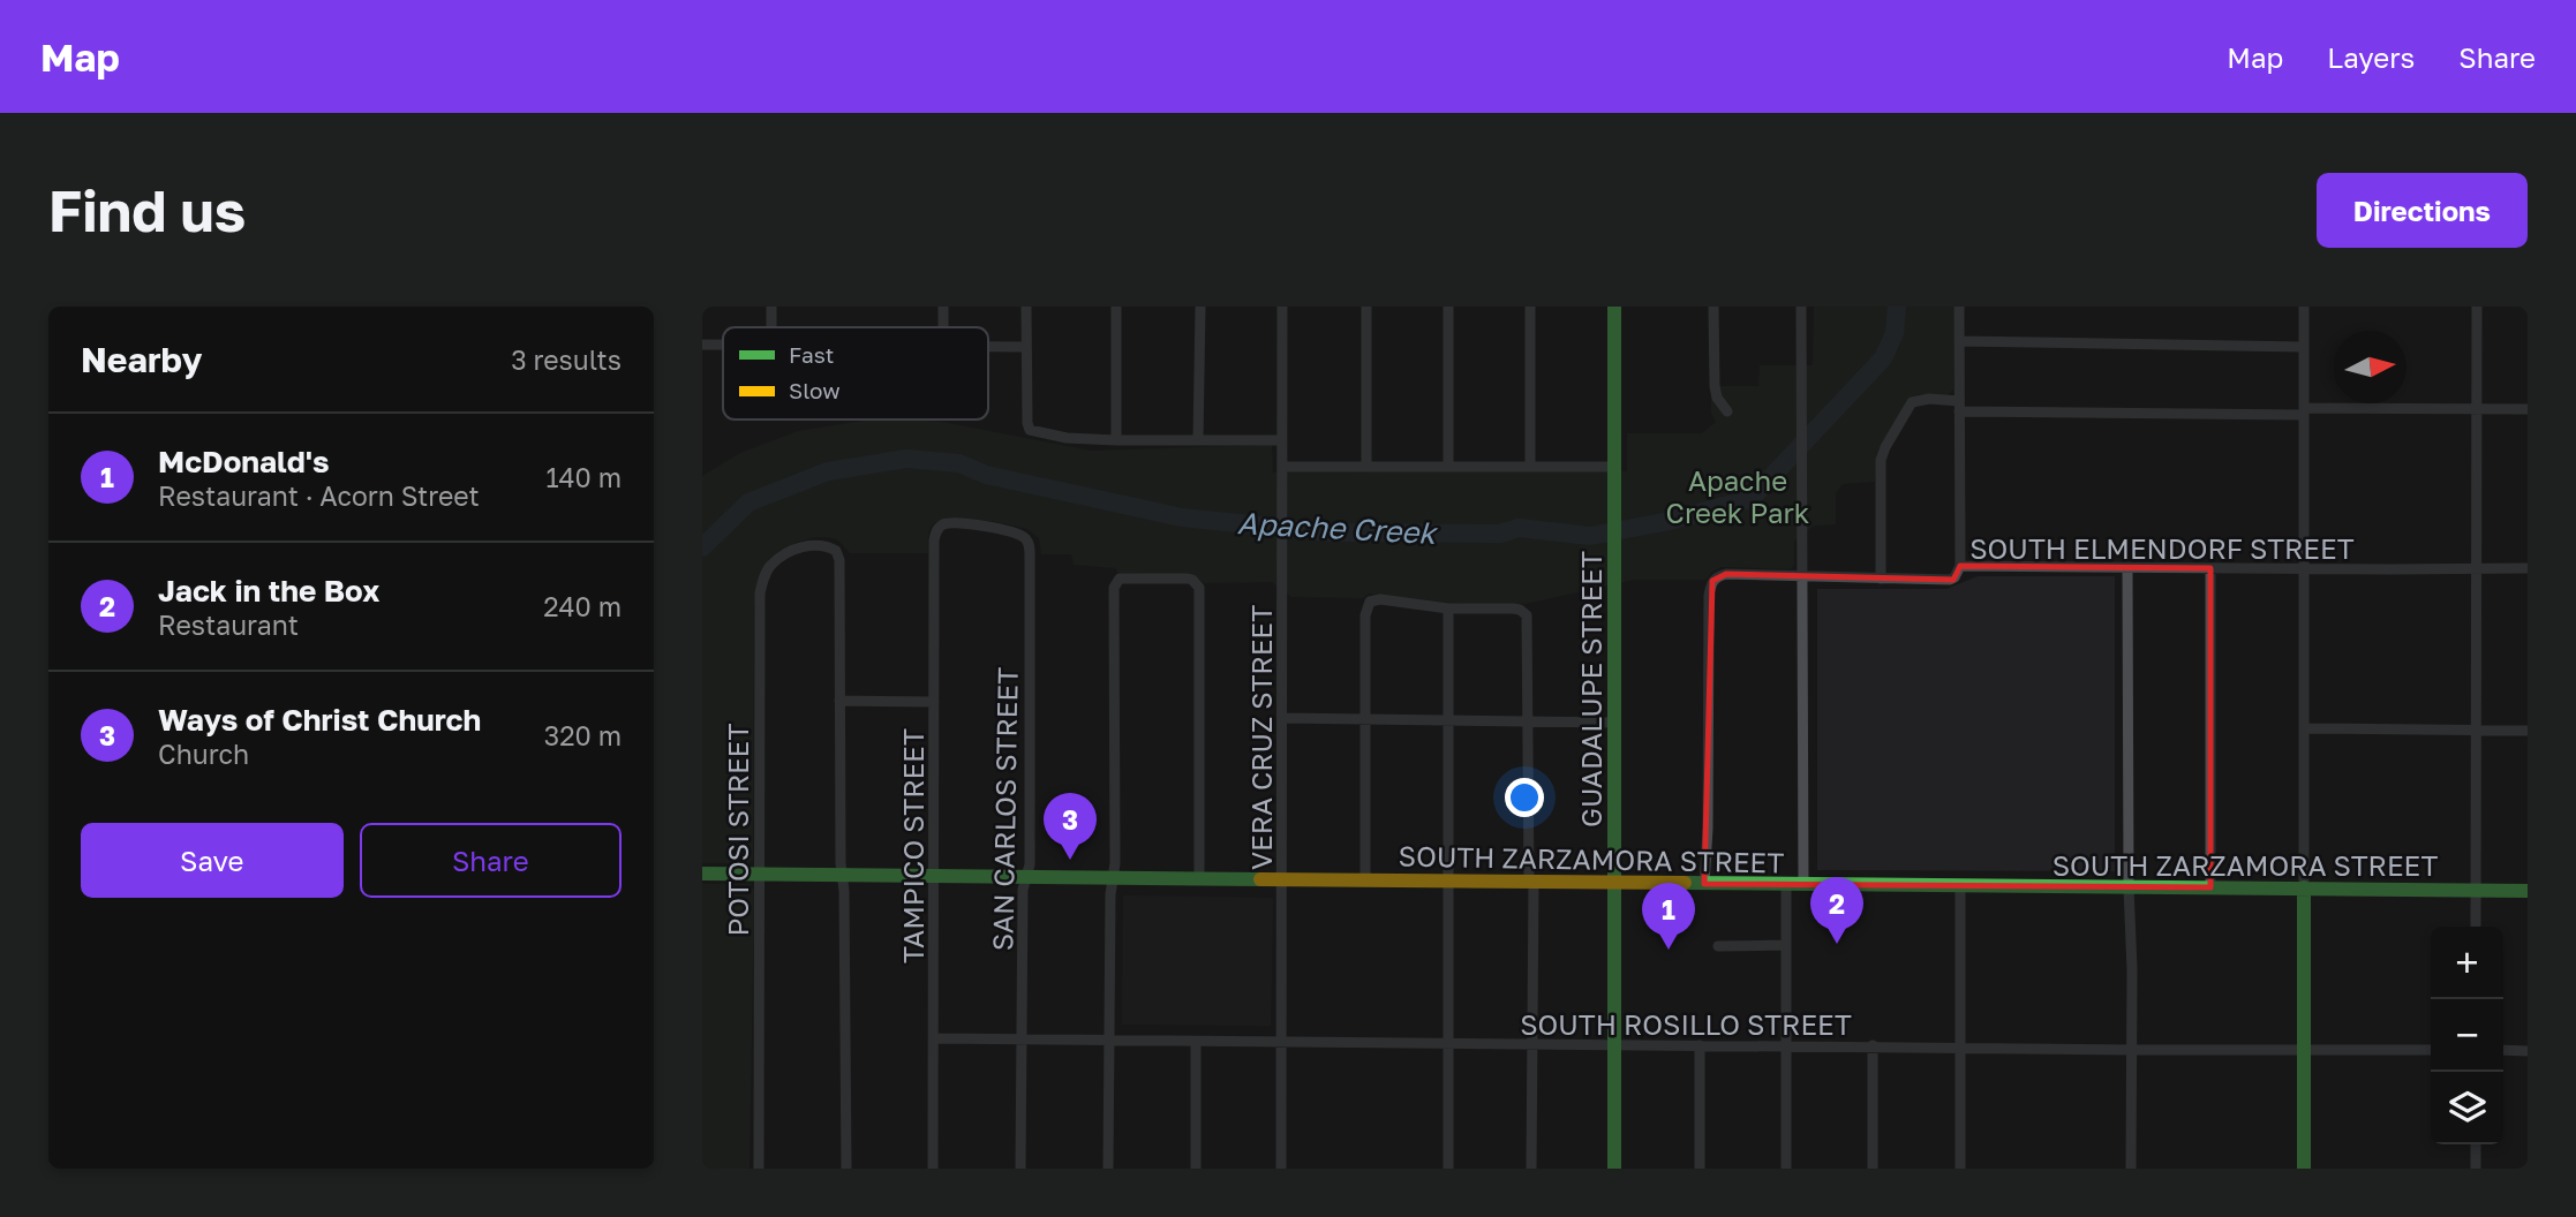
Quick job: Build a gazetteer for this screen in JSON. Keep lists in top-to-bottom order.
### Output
{
  "streets": {
    "main road": ["GUADALUPE STREET", "SOUTH ZARZAMORA STREET"],
    "street": [
      "SOUTH ELMENDORF STREET",
      "VERA CRUZ STREET",
      "SAN CARLOS STREET",
      "POTOSI STREET",
      "TAMPICO STREET",
      "SOUTH ROSILLO STREET"
    ]
  },
  "crossings": [
    ["SOUTH ELMENDORF STREET", "SOUTH ZARZAMORA STREET"],
    ["GUADALUPE STREET", "SOUTH ZARZAMORA STREET"],
    ["GUADALUPE STREET", "SOUTH ROSILLO STREET"],
    ["VERA CRUZ STREET", "SOUTH ZARZAMORA STREET"],
    ["VERA CRUZ STREET", "SOUTH ROSILLO STREET"],
    ["SAN CARLOS STREET", "TAMPICO STREET"],
    ["SAN CARLOS STREET", "SOUTH ZARZAMORA STREET"],
    ["SAN CARLOS STREET", "SOUTH ROSILLO STREET"],
    ["POTOSI STREET", "SOUTH ZARZAMORA STREET"],
    ["TAMPICO STREET", "SOUTH ZARZAMORA STREET"],
    ["TAMPICO STREET", "SOUTH ROSILLO STREET"]
  ],
  "water": ["Apache Creek"],
  "parks": ["Apache Creek Park"],
  "legend": ["Fast", "Slow"],
  "north": "right",
  "page": {
    "header": "Map",
    "nav": ["Map", "Layers", "Share"],
    "buttons": [
      "Directions",
      ["Save", "Share"]
    ],
    "title": "Find us",
    "heading": ["Nearby", "3 results"],
    "list": [
      {
        "mark": "1",
        "name": "McDonald's",
        "note": "Restaurant · Acorn Street",
        "value": "140 m"
      },
      {
        "mark": "2",
        "name": "Jack in the Box",
        "note": "Restaurant",
        "value": "240 m"
      },
      {
        "mark": "3",
        "name": "Ways of Christ Church",
        "note": "Church",
        "value": "320 m"
      }
    ],
    "pins": ["3", "2", "1"],
    "map_buttons": ["+", "−"]
  }
}
